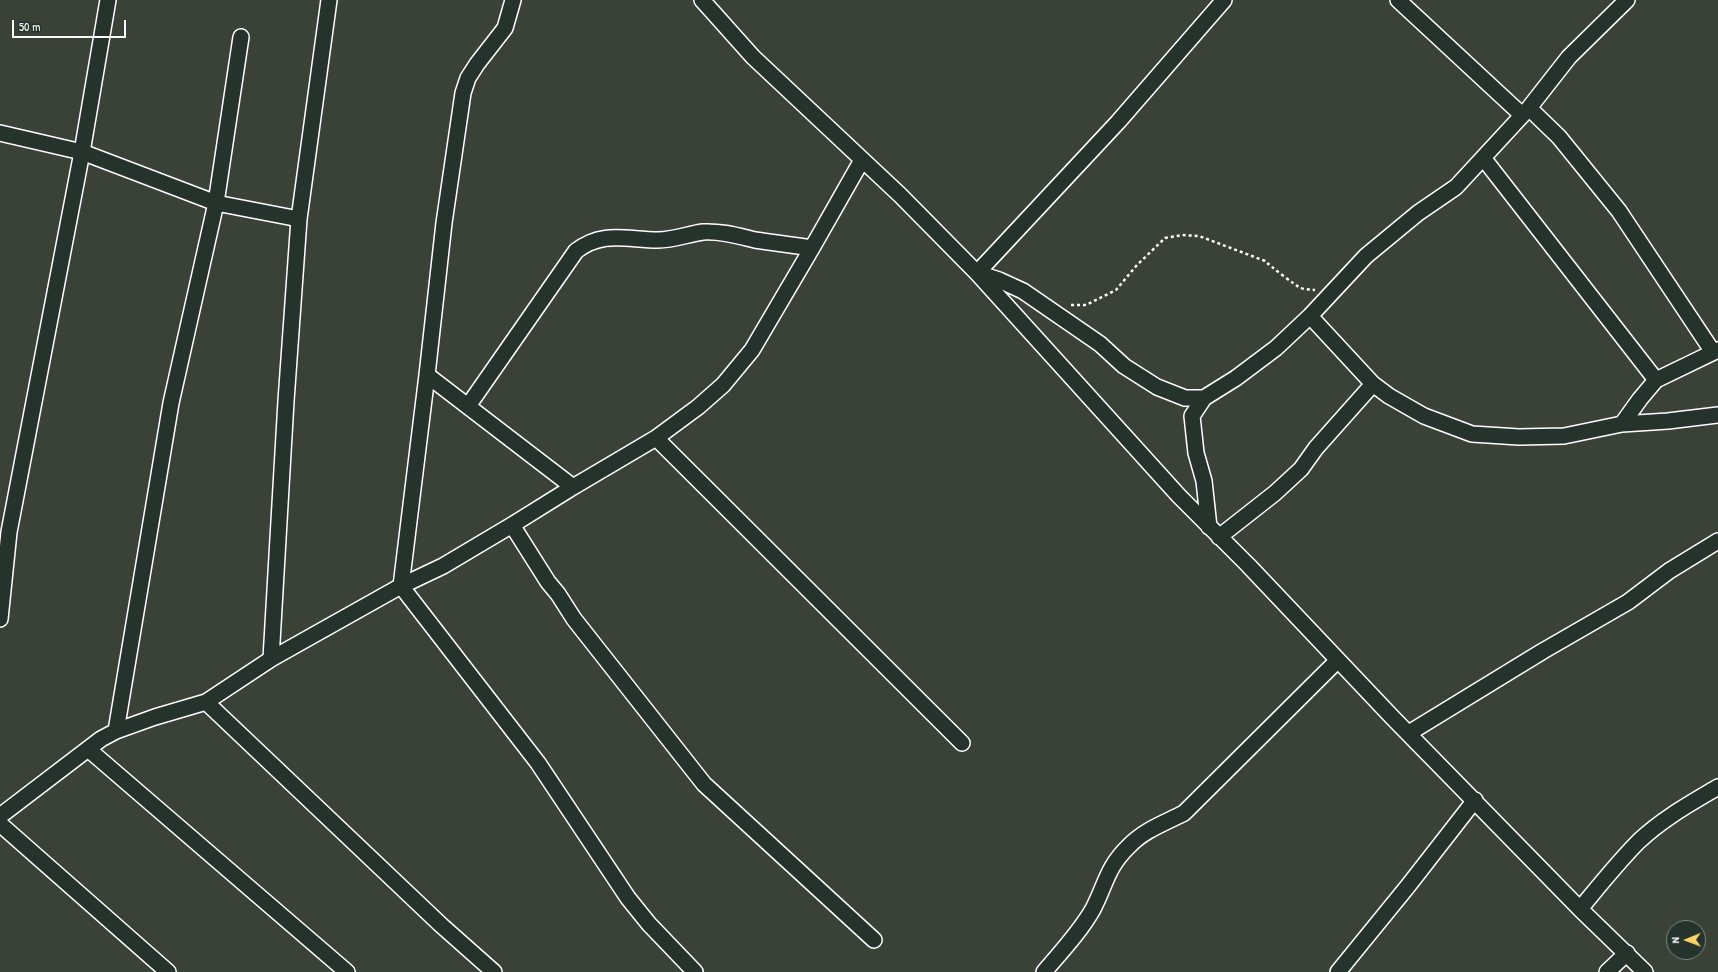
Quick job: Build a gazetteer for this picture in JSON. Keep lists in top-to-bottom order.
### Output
{
  "scale_bar": "50 m",
  "north": "left"
}
